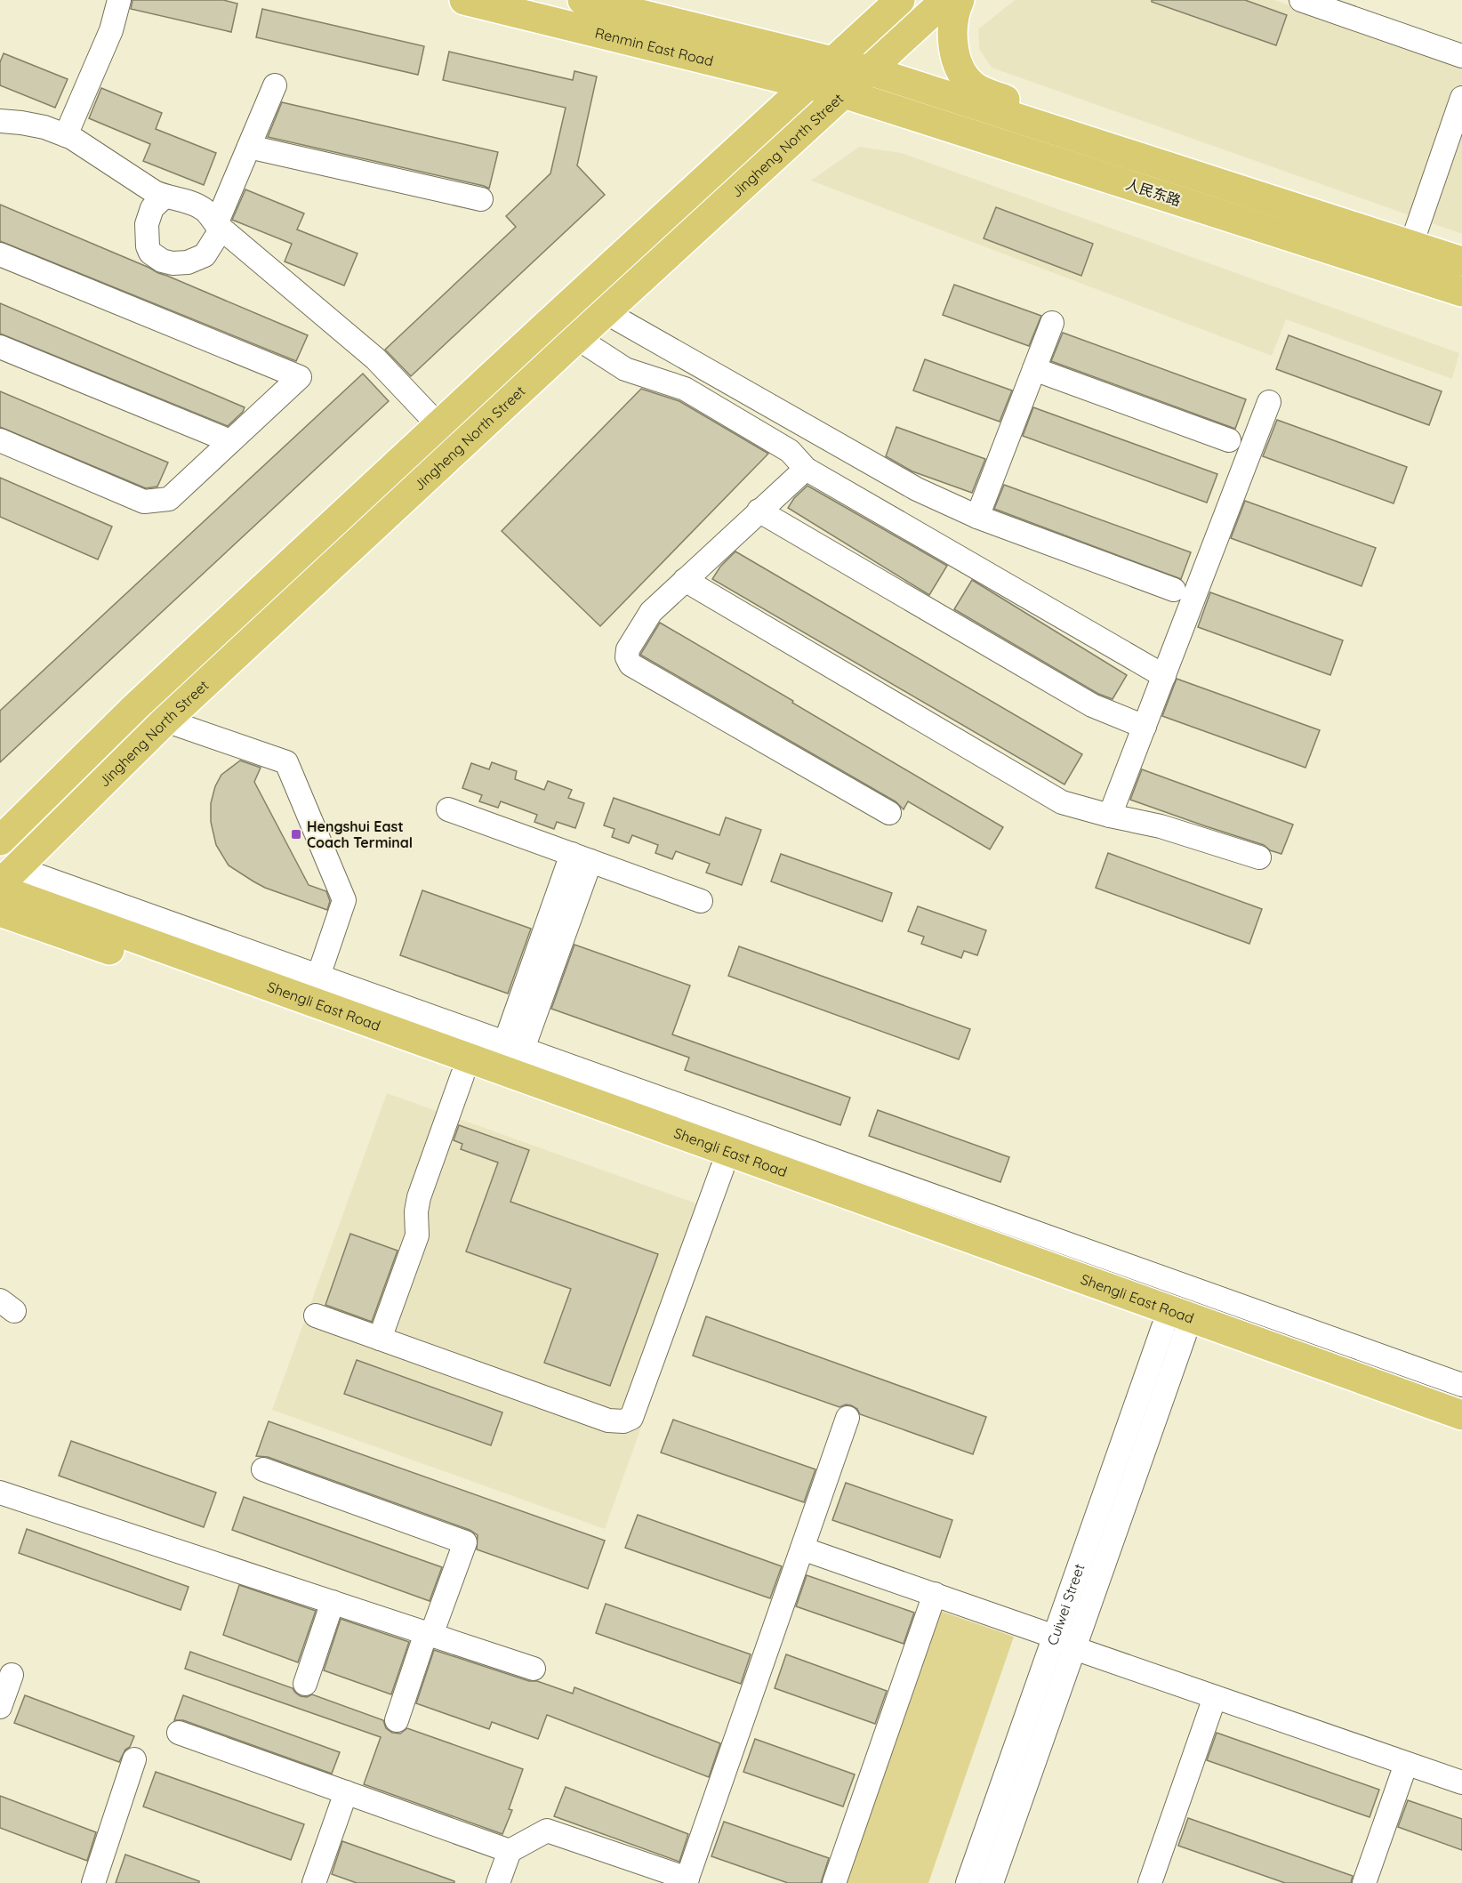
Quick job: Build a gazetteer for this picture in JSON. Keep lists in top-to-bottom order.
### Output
{
  "streets": {
    "main road": [
      "Renmin East Road",
      "Jingheng North Street",
      "人民东路",
      "Shengli East Road"
    ],
    "street": ["Cuiwei Street"]
  },
  "crossings": [
    ["Renmin East Road", "Jingheng North Street"],
    ["Renmin East Road", "人民东路"],
    ["Jingheng North Street", "人民东路"],
    ["Jingheng North Street", "Shengli East Road"],
    ["Shengli East Road", "Cuiwei Street"]
  ],
  "places": {
    "transit": ["Hengshui East Coach Terminal"]
  }
}
